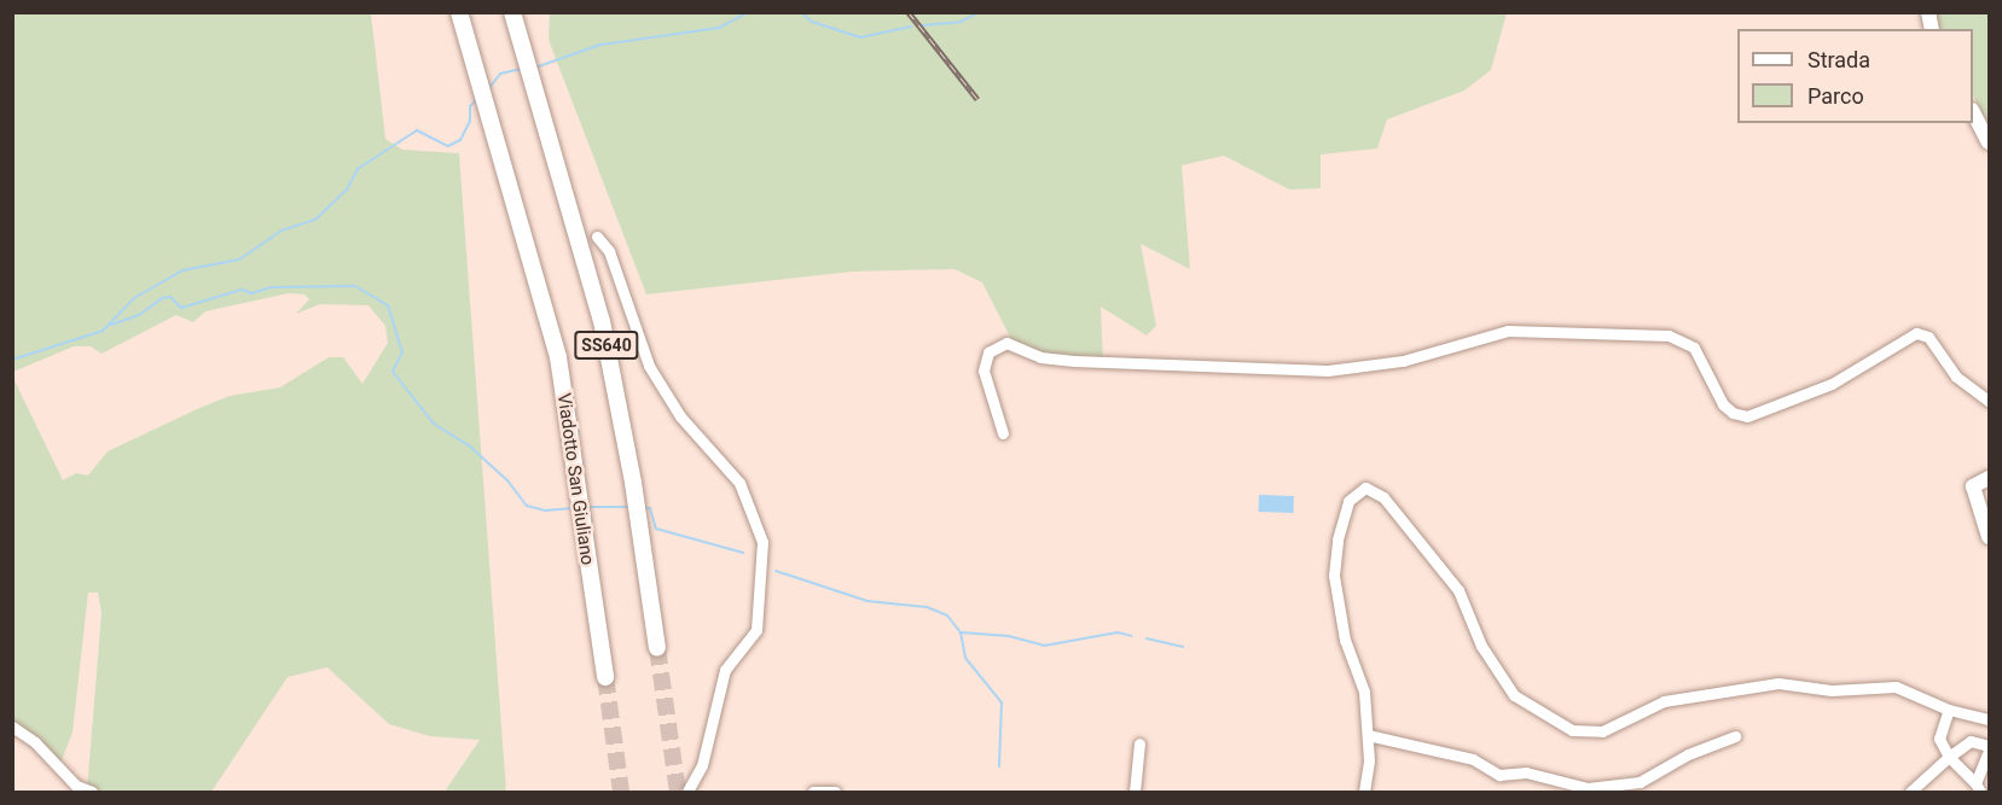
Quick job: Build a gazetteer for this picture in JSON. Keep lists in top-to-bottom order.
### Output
{
  "streets": {
    "highway": ["SS640", "Viadotto San Giuliano"]
  },
  "legend": ["Strada", "Parco"]
}
